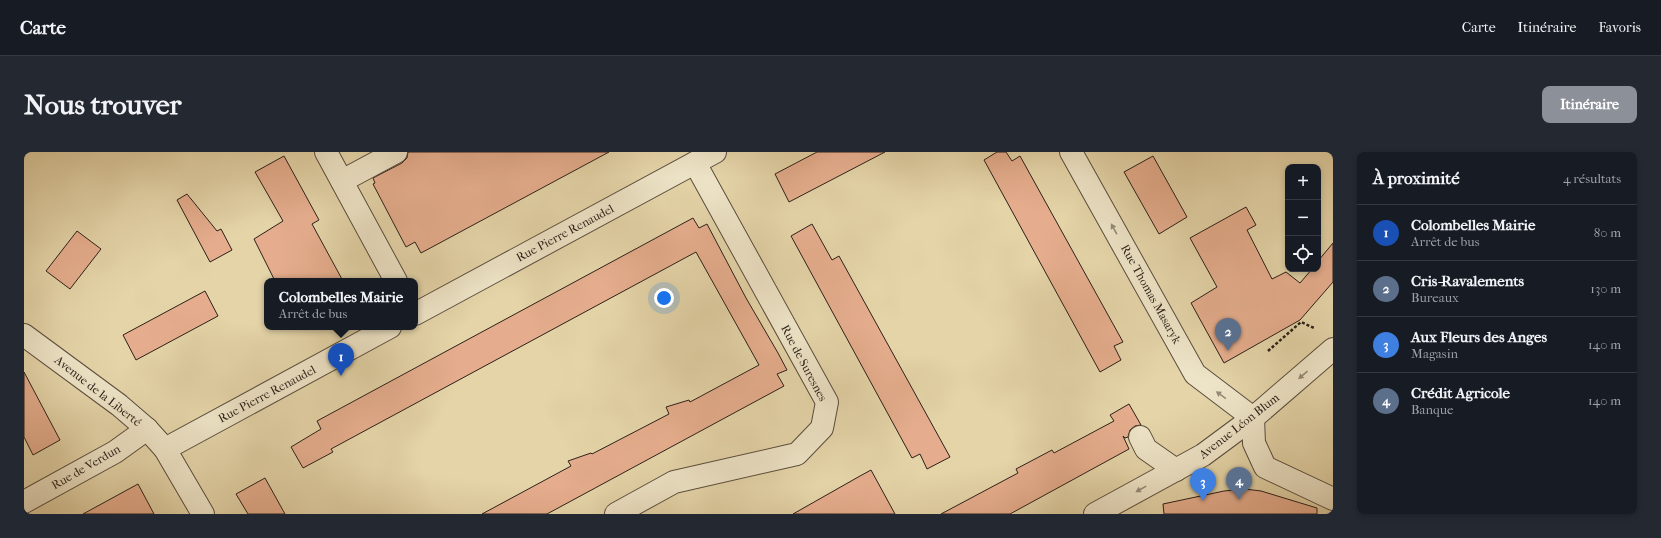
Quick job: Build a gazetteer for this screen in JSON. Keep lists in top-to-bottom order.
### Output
{
  "streets": {
    "street": [
      "Rue Pierre Renaudel",
      "Rue Thomas Masaryk",
      "Rue de Suresnes",
      "Avenue de la Liberté",
      "Avenue Léon Blum",
      "Rue de Verdun"
    ]
  },
  "crossings": [
    ["Rue Pierre Renaudel", "Rue de Suresnes"],
    ["Rue Pierre Renaudel", "Avenue de la Liberté"],
    ["Rue Thomas Masaryk", "Avenue Léon Blum"],
    ["Avenue de la Liberté", "Rue de Verdun"]
  ],
  "one_way": ["Rue Thomas Masaryk", "Avenue Léon Blum"],
  "page": {
    "header": "Carte",
    "nav": ["Carte", "Itinéraire", "Favoris"],
    "buttons": "Itinéraire",
    "title": "Nous trouver",
    "heading": ["À proximité", "4 résultats"],
    "map_buttons": ["+", "−"],
    "list": [
      {
        "mark": "1",
        "name": "Colombelles Mairie",
        "note": "Arrêt de bus",
        "value": "80 m"
      },
      {
        "mark": "2",
        "name": "Cris-Ravalements",
        "note": "Bureaux",
        "value": "130 m"
      },
      {
        "mark": "3",
        "name": "Aux Fleurs des Anges",
        "note": "Magasin",
        "value": "140 m"
      },
      {
        "mark": "4",
        "name": "Crédit Agricole",
        "note": "Banque",
        "value": "140 m"
      }
    ],
    "popup": ["Colombelles Mairie", "Arrêt de bus"],
    "pins": [
      "2",
      "1",
      "4",
      "3"
    ]
  }
}
